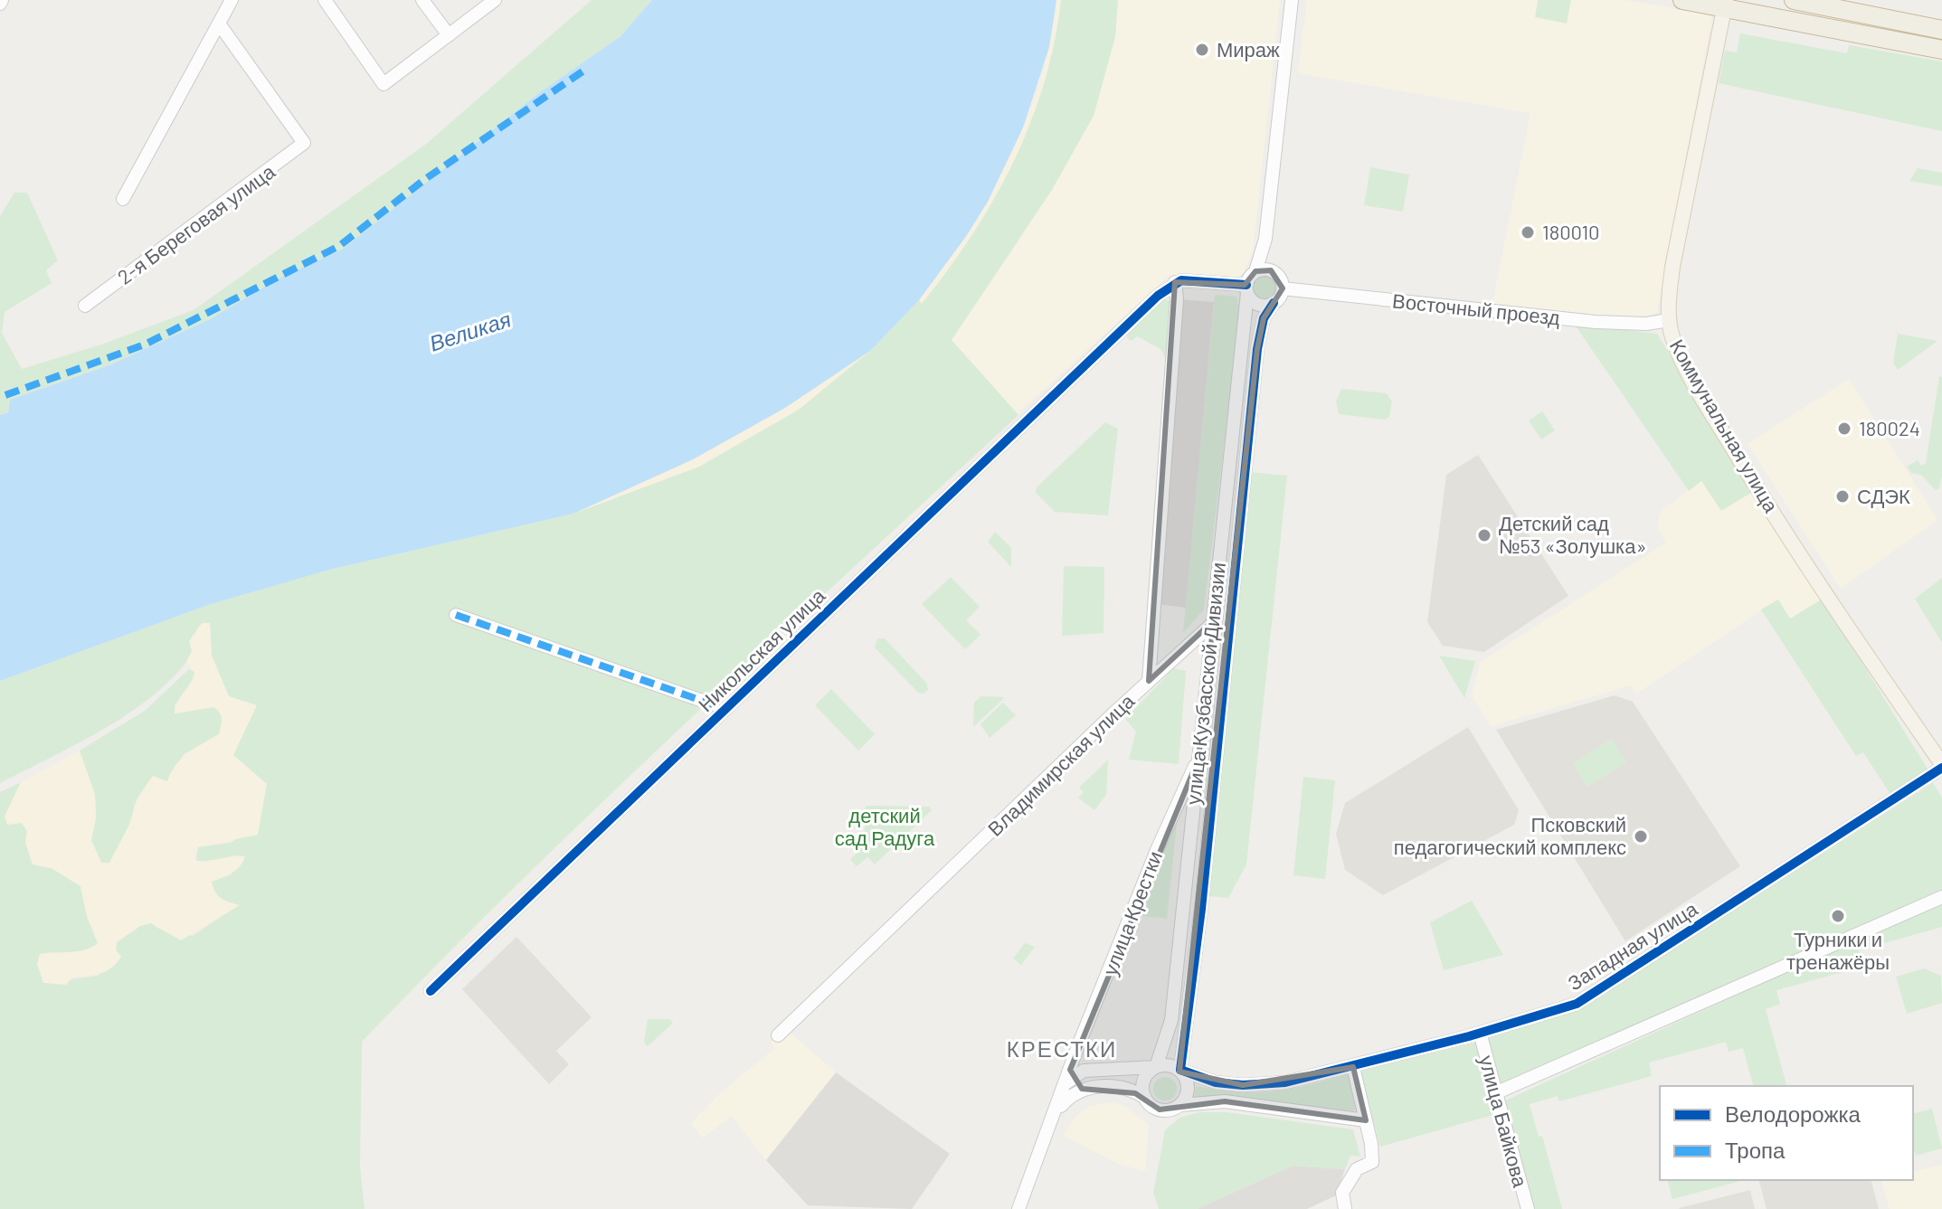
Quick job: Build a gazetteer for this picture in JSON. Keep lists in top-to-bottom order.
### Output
{
  "streets": {
    "main road": ["Коммунальная улица"],
    "street": [
      "2-я Береговая улица",
      "Восточный проезд",
      "Никольская улица",
      "улица Кузбасской Дивизии",
      "Владимирская улица",
      "улица Крестки",
      "Западная улица",
      "улица Байкова"
    ]
  },
  "crossings": [
    ["Восточный проезд", "Коммунальная улица"],
    ["Восточный проезд", "улица Кузбасской Дивизии"],
    ["Коммунальная улица", "Западная улица"],
    ["Никольская улица", "Владимирская улица"],
    ["улица Кузбасской Дивизии", "улица Крестки"],
    ["улица Кузбасской Дивизии", "Западная улица"],
    ["Западная улица", "улица Байкова"]
  ],
  "districts": ["КРЕСТКИ"],
  "water": ["Великая"],
  "parks": ["детский сад Радуга"],
  "places": [
    "Мираж",
    "180010",
    "180024",
    "СДЭК",
    "Детский сад №53 «Золушка»",
    "Псковский педагогический комплекс",
    "Турники и тренажёры"
  ],
  "legend": ["Велодорожка", "Тропа"]
}
